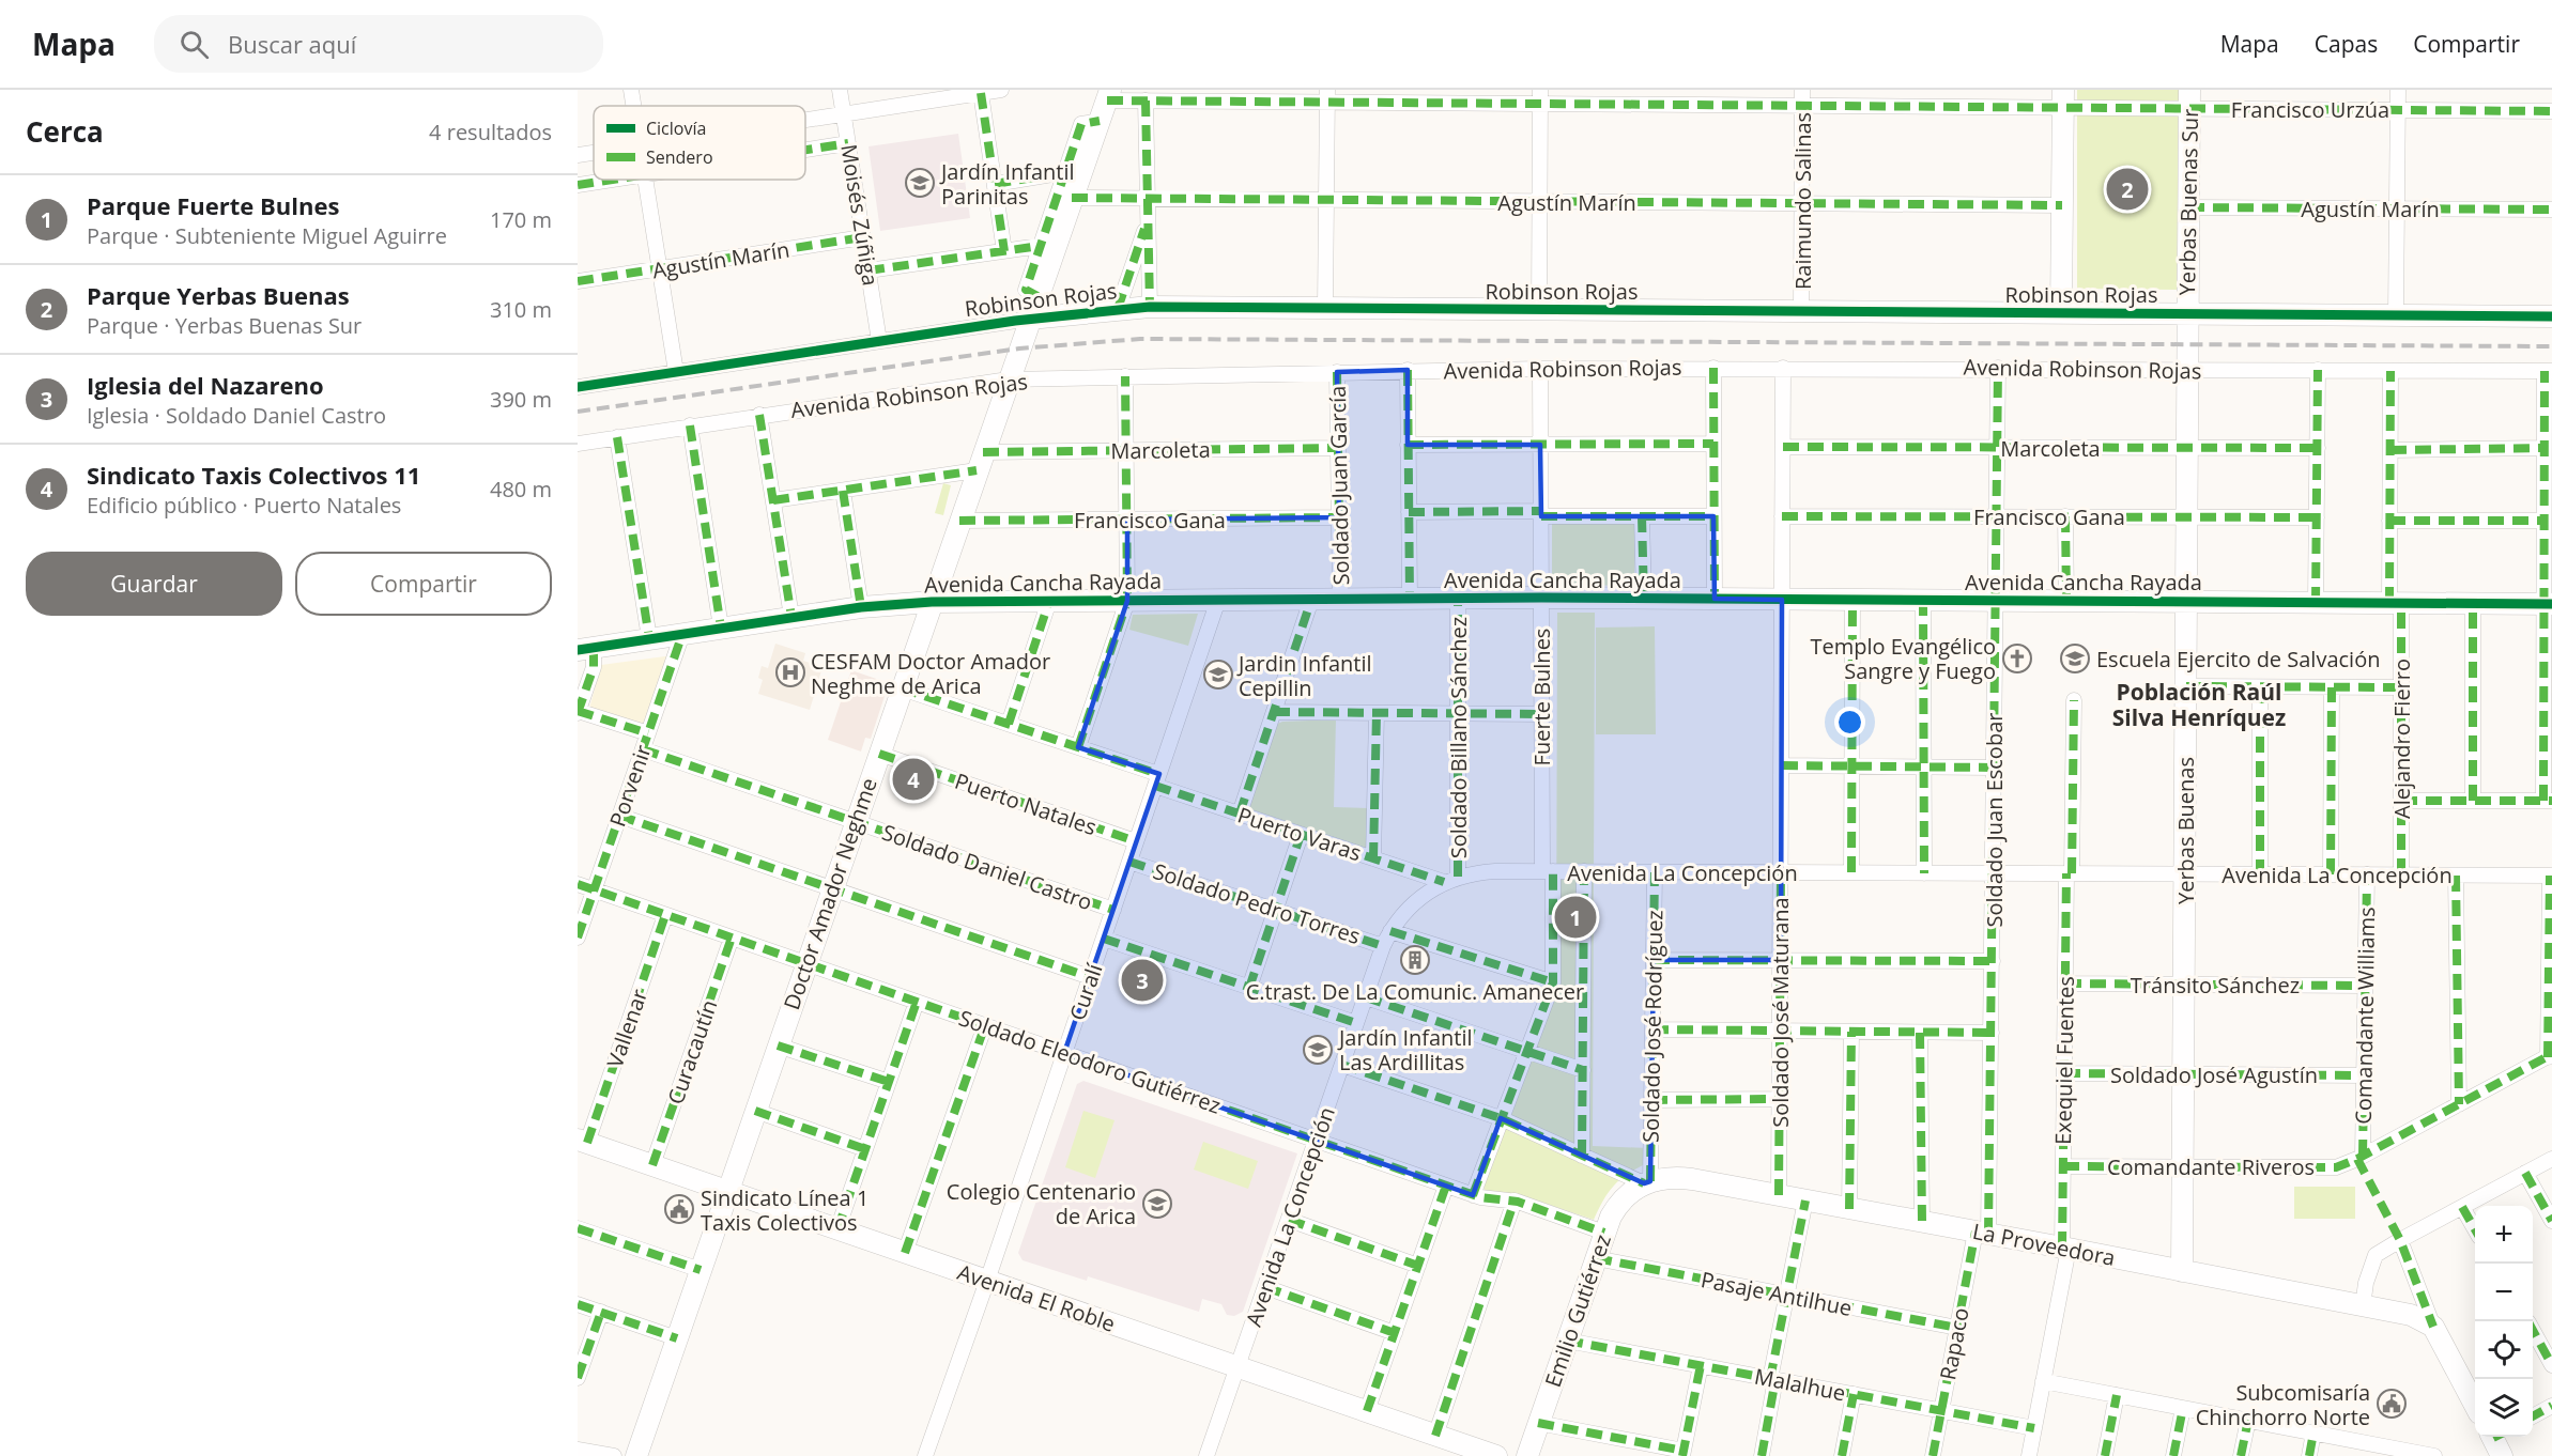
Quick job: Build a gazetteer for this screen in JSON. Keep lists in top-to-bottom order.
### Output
{
  "streets": {
    "street": [
      "Francisco Urzúa",
      "Raimundo Salinas",
      "Agustín Marín",
      "Yerbas Buenas Sur",
      "Moisés Zúñiga",
      "Robinson Rojas",
      "Avenida Robinson Rojas",
      "Marcoleta",
      "Soldado Juan García",
      "Francisco Gana",
      "Avenida Cancha Rayada",
      "Fuerte Bulnes",
      "Soldado Billano Sánchez",
      "Alejandro Fierro",
      "Porvenir",
      "Puerto Natales",
      "Soldado Juan Escobar",
      "Yerbas Buenas",
      "Puerto Varas",
      "Soldado Daniel Castro",
      "Avenida La Concepción",
      "Doctor Amador Neghme",
      "Soldado Pedro Torres",
      "Tránsito Sánchez",
      "Curalí",
      "Soldado José Maturana",
      "Comandante Williams",
      "Soldado José Rodríguez",
      "Vallenar",
      "Curacautín",
      "Exequiel Fuentes",
      "Soldado Eleodoro Gutiérrez",
      "Soldado José Agustín",
      "Comandante Riveros",
      "La Proveedora",
      "Pasaje Antilhue",
      "Avenida El Roble",
      "Emilio Gutiérrez",
      "Rapaco",
      "Malalhue"
    ]
  },
  "crossings": [
    ["Francisco Urzúa", "Raimundo Salinas"],
    ["Francisco Urzúa", "Yerbas Buenas Sur"],
    ["Francisco Urzúa", "Doctor Amador Neghme"],
    ["Raimundo Salinas", "Agustín Marín"],
    ["Raimundo Salinas", "Robinson Rojas"],
    ["Agustín Marín", "Yerbas Buenas Sur"],
    ["Agustín Marín", "Moisés Zúñiga"],
    ["Agustín Marín", "Doctor Amador Neghme"],
    ["Yerbas Buenas Sur", "Robinson Rojas"],
    ["Yerbas Buenas Sur", "Yerbas Buenas"],
    ["Moisés Zúñiga", "Robinson Rojas"],
    ["Robinson Rojas", "Yerbas Buenas"],
    ["Robinson Rojas", "Doctor Amador Neghme"],
    ["Avenida Robinson Rojas", "Soldado Juan García"],
    ["Avenida Robinson Rojas", "Fuerte Bulnes"],
    ["Avenida Robinson Rojas", "Alejandro Fierro"],
    ["Avenida Robinson Rojas", "Soldado Juan Escobar"],
    ["Avenida Robinson Rojas", "Yerbas Buenas"],
    ["Avenida Robinson Rojas", "Doctor Amador Neghme"],
    ["Avenida Robinson Rojas", "Soldado José Maturana"],
    ["Marcoleta", "Soldado Juan García"],
    ["Marcoleta", "Soldado Juan Escobar"],
    ["Marcoleta", "Yerbas Buenas"],
    ["Marcoleta", "Doctor Amador Neghme"],
    ["Marcoleta", "Soldado José Maturana"],
    ["Soldado Juan García", "Francisco Gana"],
    ["Soldado Juan García", "Avenida Cancha Rayada"],
    ["Soldado Juan García", "Puerto Varas"],
    ["Francisco Gana", "Soldado Juan Escobar"],
    ["Francisco Gana", "Yerbas Buenas"],
    ["Francisco Gana", "Doctor Amador Neghme"],
    ["Francisco Gana", "Soldado José Maturana"],
    ["Avenida Cancha Rayada", "Fuerte Bulnes"],
    ["Avenida Cancha Rayada", "Soldado Billano Sánchez"],
    ["Avenida Cancha Rayada", "Alejandro Fierro"],
    ["Avenida Cancha Rayada", "Porvenir"],
    ["Avenida Cancha Rayada", "Soldado Juan Escobar"],
    ["Avenida Cancha Rayada", "Yerbas Buenas"],
    ["Avenida Cancha Rayada", "Doctor Amador Neghme"],
    ["Avenida Cancha Rayada", "Curalí"],
    ["Avenida Cancha Rayada", "Soldado José Maturana"],
    ["Fuerte Bulnes", "Avenida La Concepción"],
    ["Soldado Billano Sánchez", "Puerto Varas"],
    ["Soldado Billano Sánchez", "Avenida La Concepción"],
    ["Alejandro Fierro", "Avenida La Concepción"],
    ["Porvenir", "Soldado Daniel Castro"],
    ["Porvenir", "Soldado Eleodoro Gutiérrez"],
    ["Puerto Natales", "Doctor Amador Neghme"],
    ["Puerto Natales", "Curalí"],
    ["Soldado Juan Escobar", "Avenida La Concepción"],
    ["Soldado Juan Escobar", "La Proveedora"],
    ["Soldado Juan Escobar", "Rapaco"],
    ["Yerbas Buenas", "Avenida La Concepción"],
    ["Yerbas Buenas", "Tránsito Sánchez"],
    ["Yerbas Buenas", "Soldado José Agustín"],
    ["Yerbas Buenas", "Comandante Riveros"],
    ["Yerbas Buenas", "La Proveedora"],
    ["Puerto Varas", "Avenida La Concepción"],
    ["Puerto Varas", "Doctor Amador Neghme"],
    ["Puerto Varas", "Curalí"],
    ["Soldado Daniel Castro", "Avenida La Concepción"],
    ["Soldado Daniel Castro", "Doctor Amador Neghme"],
    ["Soldado Daniel Castro", "Curalí"],
    ["Avenida La Concepción", "Soldado Pedro Torres"],
    ["Avenida La Concepción", "Soldado José Maturana"],
    ["Avenida La Concepción", "Comandante Williams"],
    ["Avenida La Concepción", "Soldado José Rodríguez"],
    ["Avenida La Concepción", "Exequiel Fuentes"],
    ["Avenida La Concepción", "Soldado Eleodoro Gutiérrez"],
    ["Avenida La Concepción", "Avenida El Roble"],
    ["Doctor Amador Neghme", "Soldado Eleodoro Gutiérrez"],
    ["Doctor Amador Neghme", "Avenida El Roble"],
    ["Soldado Pedro Torres", "Curalí"],
    ["Tránsito Sánchez", "Comandante Williams"],
    ["Tránsito Sánchez", "Exequiel Fuentes"],
    ["Curalí", "Soldado Eleodoro Gutiérrez"],
    ["Curalí", "Avenida El Roble"],
    ["Soldado José Maturana", "La Proveedora"],
    ["Comandante Williams", "Soldado José Agustín"],
    ["Comandante Williams", "Comandante Riveros"],
    ["Soldado José Rodríguez", "La Proveedora"],
    ["Soldado José Rodríguez", "Emilio Gutiérrez"],
    ["Vallenar", "Soldado Eleodoro Gutiérrez"],
    ["Vallenar", "Avenida El Roble"],
    ["Curacautín", "Soldado Eleodoro Gutiérrez"],
    ["Curacautín", "Avenida El Roble"],
    ["Exequiel Fuentes", "Soldado José Agustín"],
    ["Exequiel Fuentes", "Comandante Riveros"],
    ["Exequiel Fuentes", "La Proveedora"],
    ["Exequiel Fuentes", "Malalhue"],
    ["Soldado Eleodoro Gutiérrez", "Emilio Gutiérrez"],
    ["La Proveedora", "Emilio Gutiérrez"],
    ["La Proveedora", "Rapaco"],
    ["Pasaje Antilhue", "Emilio Gutiérrez"],
    ["Pasaje Antilhue", "Rapaco"],
    ["Emilio Gutiérrez", "Malalhue"],
    ["Rapaco", "Malalhue"]
  ],
  "districts": ["Población Raúl Silva Henríquez"],
  "places": {
    "school or university": [
      "Jardín Infantil Parinitas",
      "Escuela Ejercito de Salvación",
      "Jardin Infantil Cepillin",
      "Jardín Infantil Las Ardillitas",
      "Colegio Centenario de Arica"
    ],
    "church": ["Templo Evangélico Sangre y Fuego"],
    "hospital": ["CESFAM Doctor Amador Neghme de Arica"],
    "building": ["C.trast. De La Comunic. Amanecer"],
    "public building": ["Sindicato Línea 1 Taxis Colectivos", "Subcomisaría Chinchorro Norte"]
  },
  "legend": ["Ciclovía", "Sendero"],
  "page": {
    "header": "Mapa",
    "search": "Buscar aquí",
    "nav": ["Mapa", "Capas", "Compartir"],
    "heading": ["Cerca", "4 resultados"],
    "pins": [
      "2",
      "4",
      "1",
      "3"
    ],
    "list": [
      {
        "mark": "1",
        "name": "Parque Fuerte Bulnes",
        "note": "Parque · Subteniente Miguel Aguirre",
        "value": "170 m"
      },
      {
        "mark": "2",
        "name": "Parque Yerbas Buenas",
        "note": "Parque · Yerbas Buenas Sur",
        "value": "310 m"
      },
      {
        "mark": "3",
        "name": "Iglesia del Nazareno",
        "note": "Iglesia · Soldado Daniel Castro",
        "value": "390 m"
      },
      {
        "mark": "4",
        "name": "Sindicato Taxis Colectivos 11",
        "note": "Edificio público · Puerto Natales",
        "value": "480 m"
      }
    ],
    "buttons": ["Guardar", "Compartir"],
    "map_buttons": ["+", "−"]
  }
}
